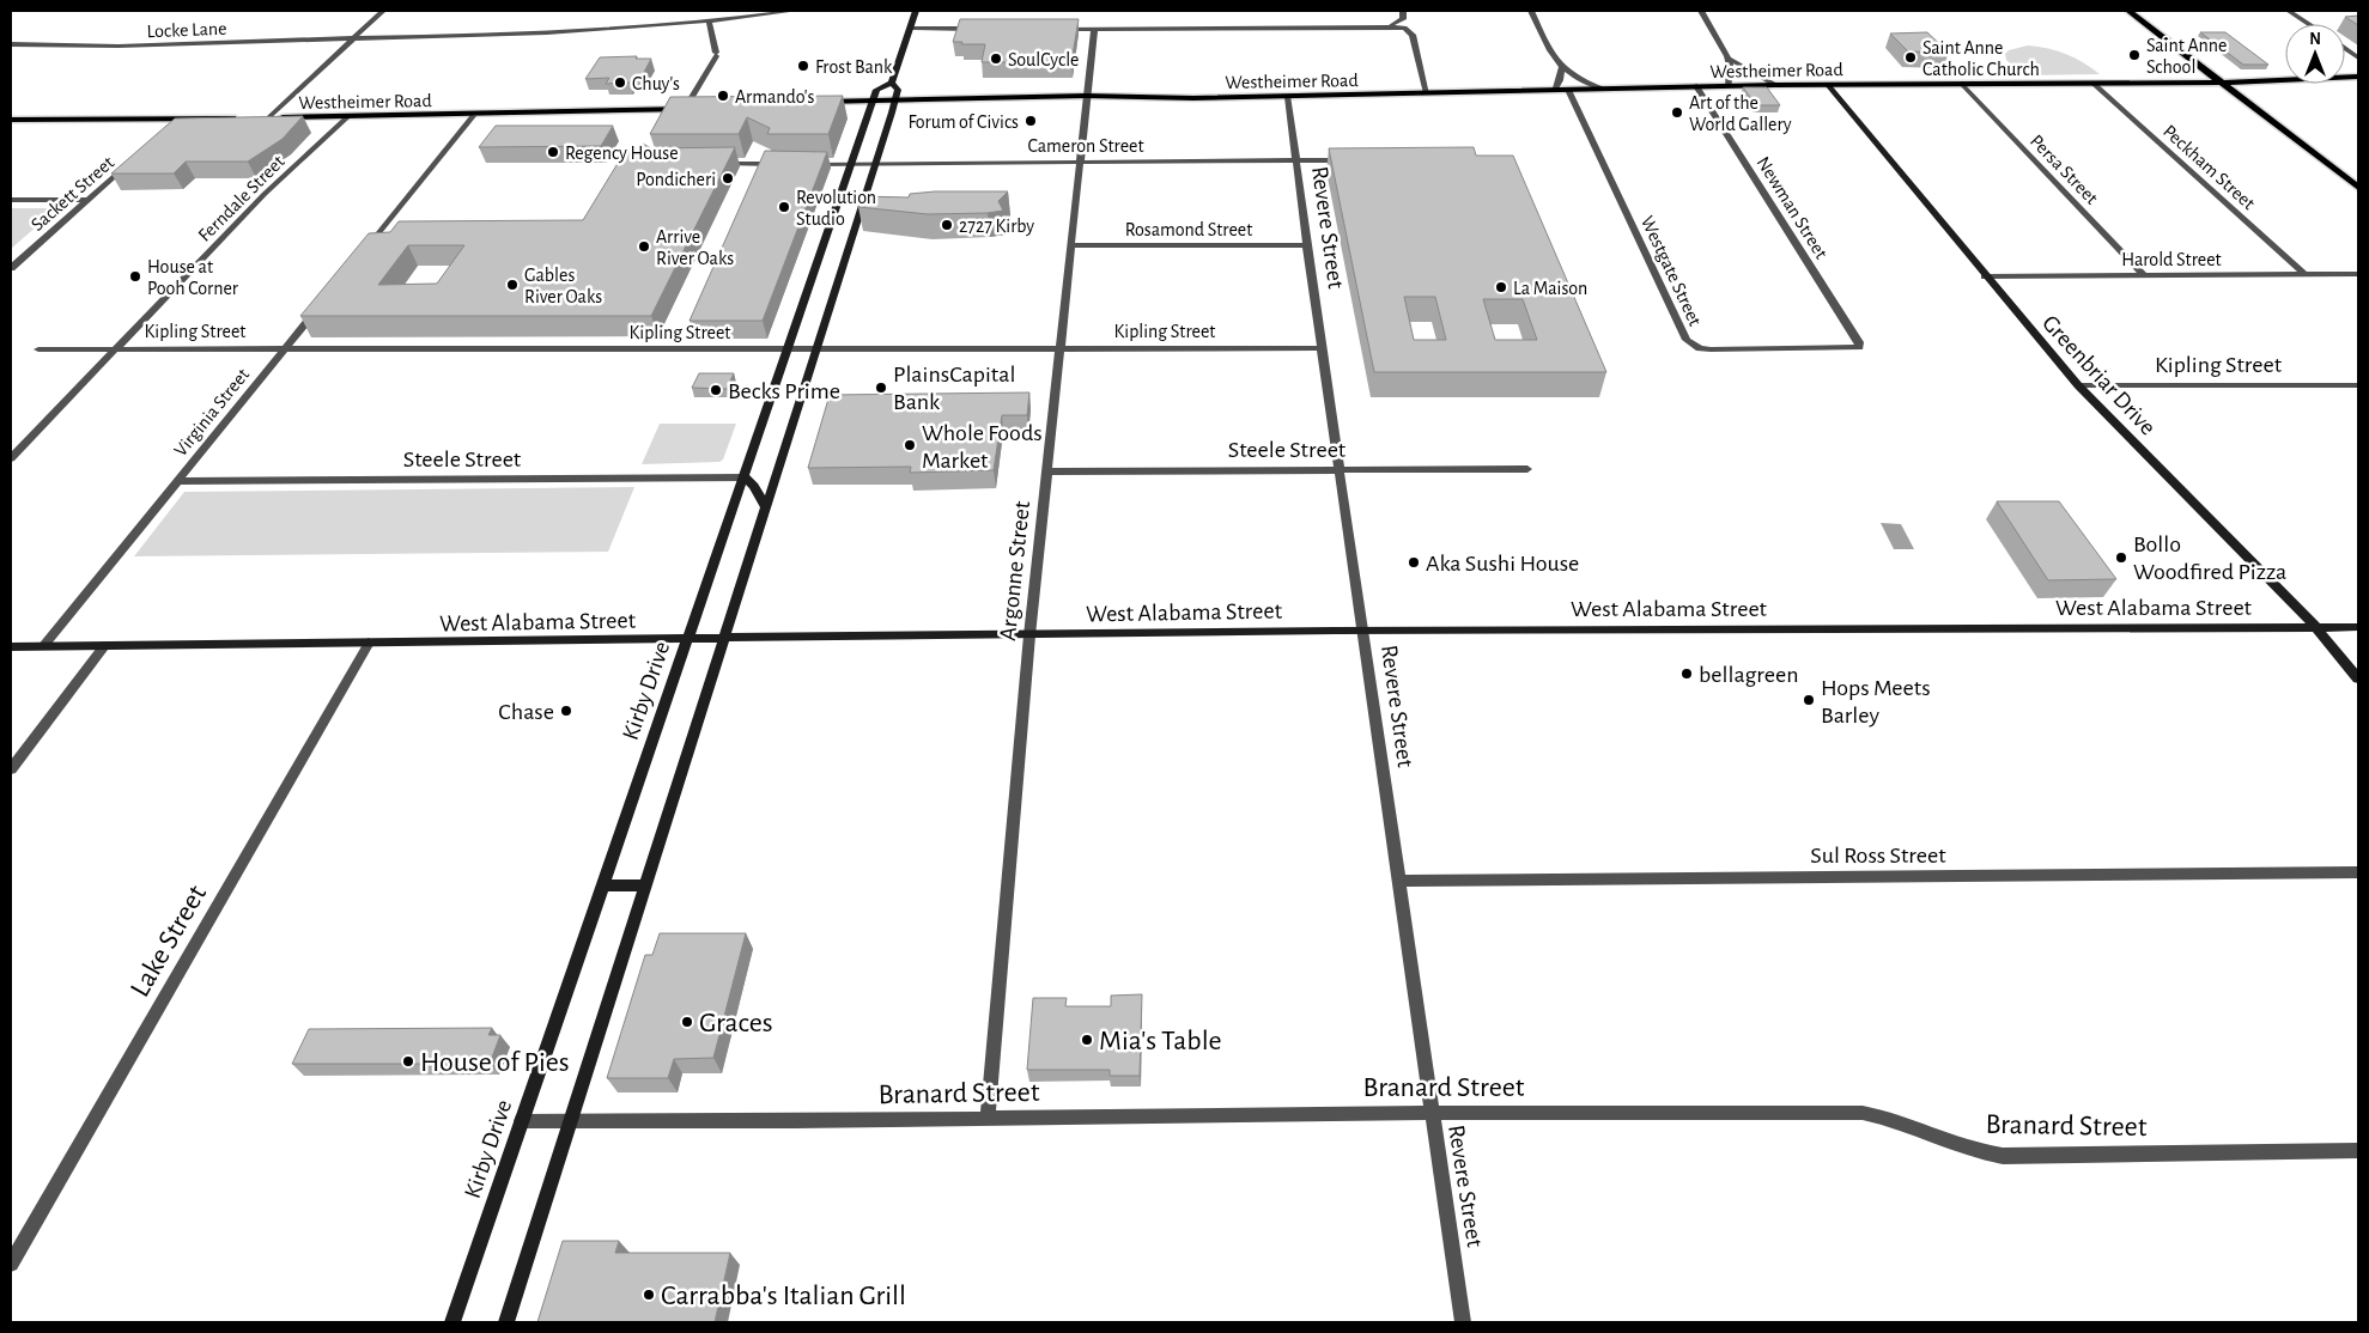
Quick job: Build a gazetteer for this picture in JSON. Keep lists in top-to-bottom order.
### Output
{
  "streets": {
    "main road": [
      "Westheimer Road",
      "Greenbriar Drive",
      "West Alabama Street",
      "Kirby Drive"
    ],
    "street": [
      "Locke Lane",
      "Cameron Street",
      "Peckham Street",
      "Persa Street",
      "Sackett Street",
      "Ferndale Street",
      "Newman Street",
      "Revere Street",
      "Rosamond Street",
      "Harold Street",
      "Westgate Street",
      "Kipling Street",
      "Virginia Street",
      "Steele Street",
      "Argonne Street",
      "Sul Ross Street",
      "Lake Street",
      "Branard Street"
    ]
  },
  "crossings": [
    ["Westheimer Road", "Peckham Street"],
    ["Westheimer Road", "Persa Street"],
    ["Westheimer Road", "Ferndale Street"],
    ["Westheimer Road", "Newman Street"],
    ["Westheimer Road", "Revere Street"],
    ["Westheimer Road", "Westgate Street"],
    ["Westheimer Road", "Greenbriar Drive"],
    ["Westheimer Road", "Argonne Street"],
    ["Westheimer Road", "Kirby Drive"],
    ["Cameron Street", "Revere Street"],
    ["Cameron Street", "Argonne Street"],
    ["Cameron Street", "Kirby Drive"],
    ["Peckham Street", "Harold Street"],
    ["Persa Street", "Harold Street"],
    ["Ferndale Street", "Kipling Street"],
    ["Newman Street", "Westgate Street"],
    ["Revere Street", "Rosamond Street"],
    ["Revere Street", "Kipling Street"],
    ["Revere Street", "Steele Street"],
    ["Revere Street", "West Alabama Street"],
    ["Revere Street", "Sul Ross Street"],
    ["Revere Street", "Branard Street"],
    ["Rosamond Street", "Argonne Street"],
    ["Harold Street", "Greenbriar Drive"],
    ["Kipling Street", "Greenbriar Drive"],
    ["Kipling Street", "Virginia Street"],
    ["Kipling Street", "Argonne Street"],
    ["Kipling Street", "Kirby Drive"],
    ["Greenbriar Drive", "West Alabama Street"],
    ["Virginia Street", "Steele Street"],
    ["Virginia Street", "West Alabama Street"],
    ["Steele Street", "Argonne Street"],
    ["Steele Street", "Kirby Drive"],
    ["Argonne Street", "West Alabama Street"],
    ["Argonne Street", "Branard Street"],
    ["West Alabama Street", "Kirby Drive"],
    ["West Alabama Street", "Lake Street"],
    ["Kirby Drive", "Branard Street"]
  ],
  "places": [
    "Saint Anne School",
    "Saint Anne Catholic Church",
    "SoulCycle",
    "Frost Bank",
    "Chuy's",
    "Armando's",
    "Art of the World Gallery",
    "Forum of Civics",
    "Regency House",
    "Pondicheri",
    "Revolution Studio",
    "2727 Kirby",
    "Arrive River Oaks",
    "House at Pooh Corner",
    "Gables River Oaks",
    "La Maison",
    "PlainsCapital Bank",
    "Becks Prime",
    "Whole Foods Market",
    "Bollo Woodfired Pizza",
    "Aka Sushi House",
    "bellagreen",
    "Hops Meets Barley",
    "Chase",
    "Graces",
    "Mia's Table",
    "House of Pies",
    "Carrabba's Italian Grill"
  ],
  "north": "top"
}
